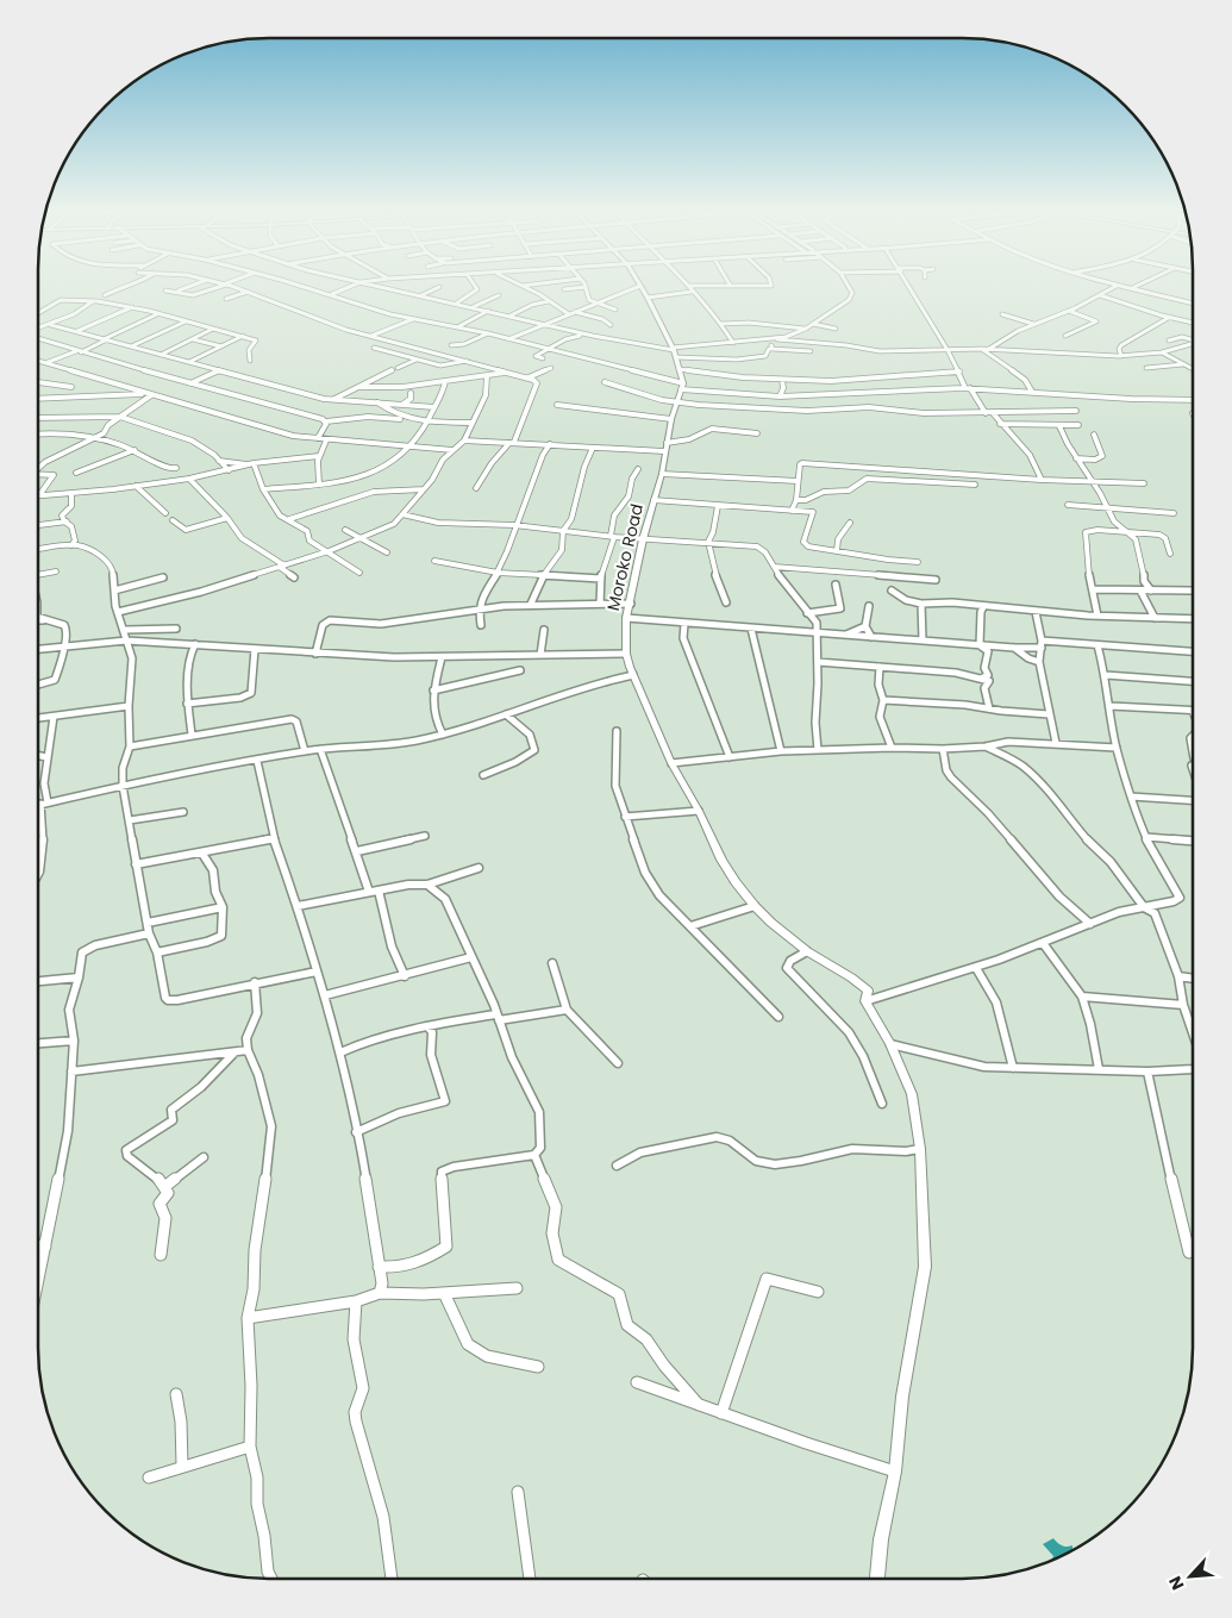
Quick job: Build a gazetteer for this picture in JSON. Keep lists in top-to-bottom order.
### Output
{
  "streets": {
    "street": ["Moroko Road"]
  },
  "north": "bottom left"
}
